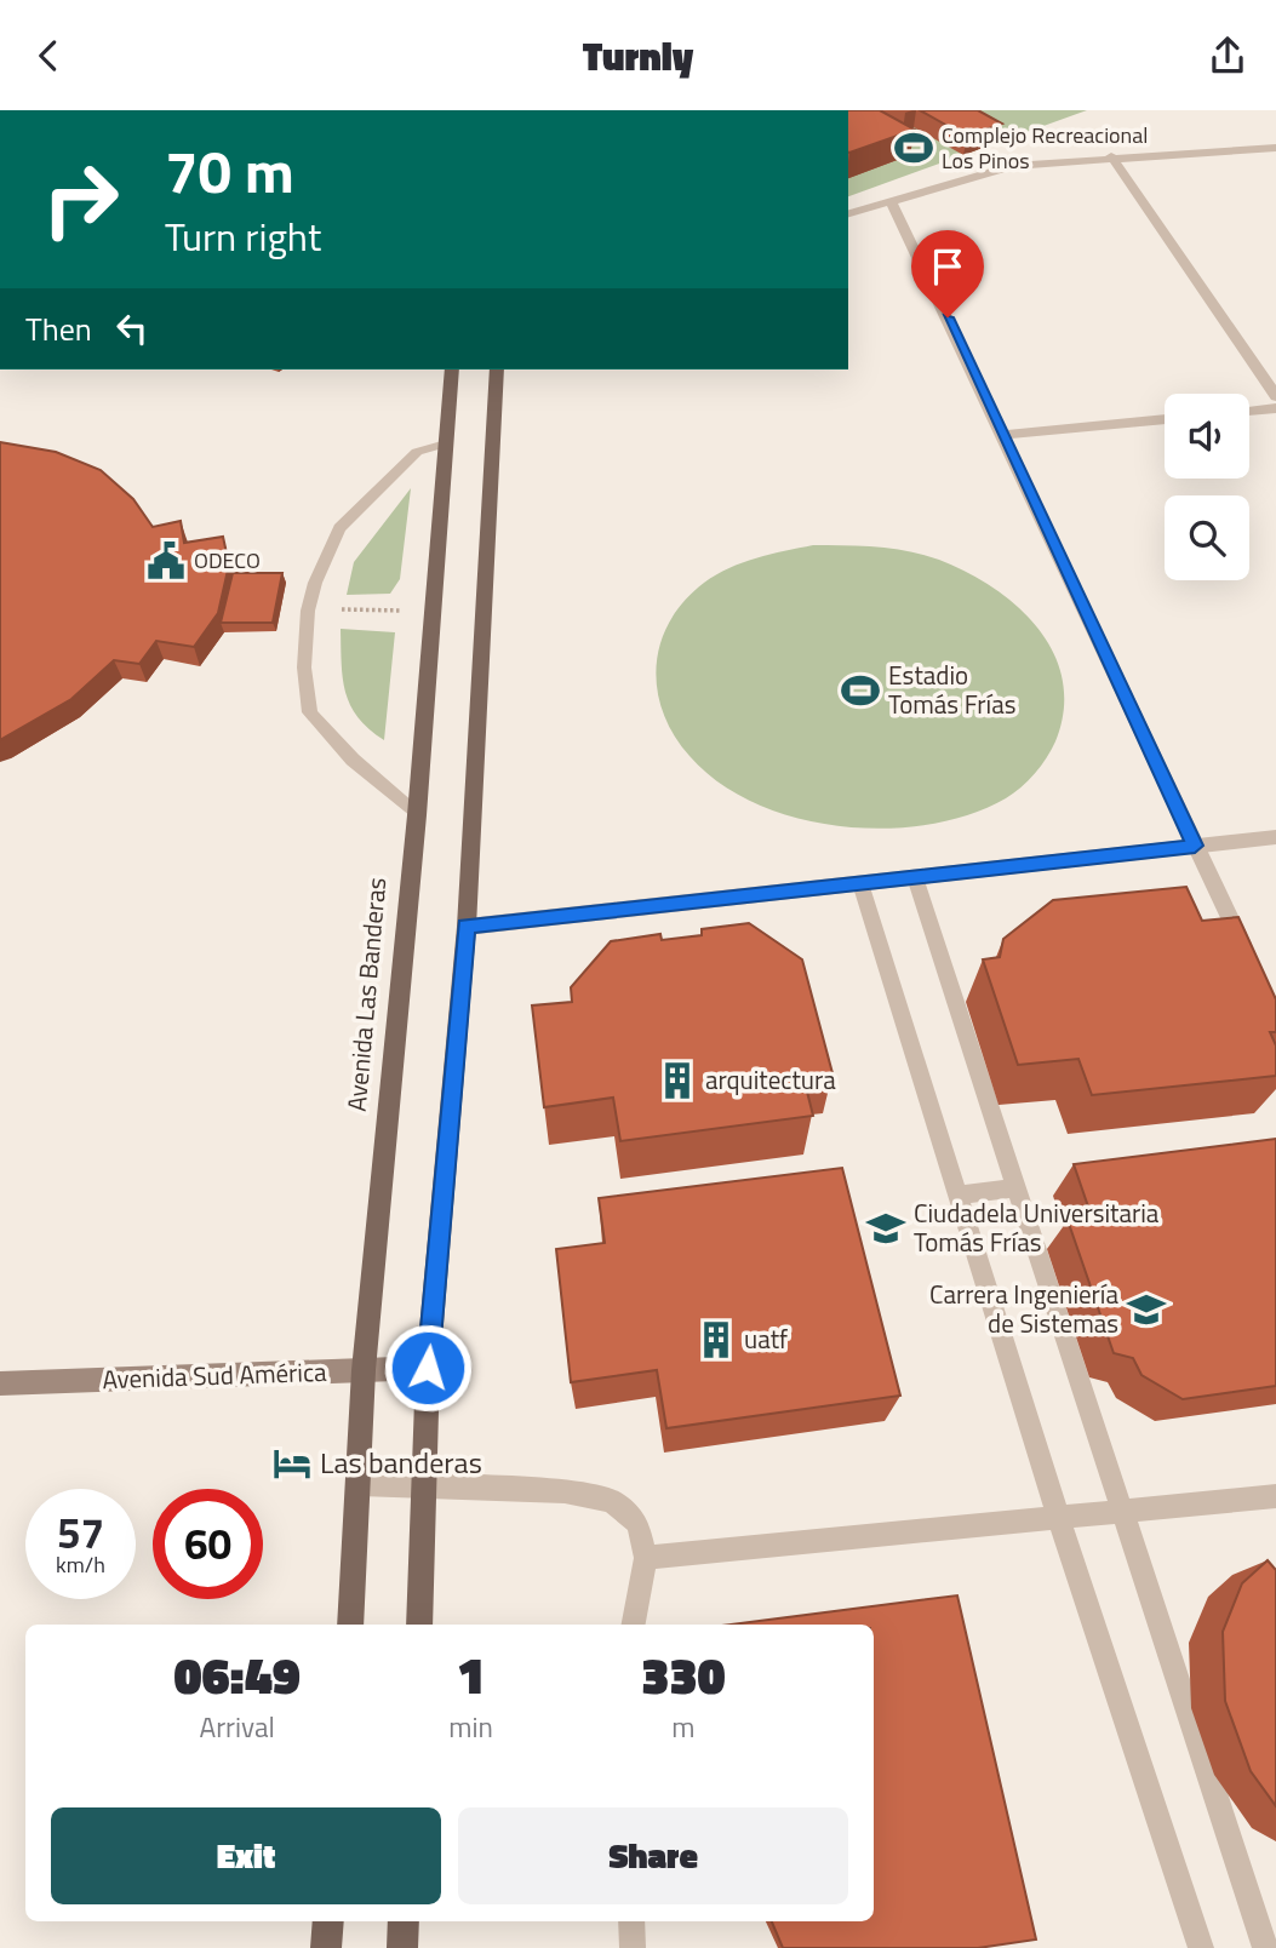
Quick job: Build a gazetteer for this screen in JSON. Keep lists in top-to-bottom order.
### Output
{
  "streets": {
    "main road": ["Avenida Las Banderas", "Avenida Sud América"]
  },
  "crossings": [
    ["Avenida Las Banderas", "Avenida Sud América"]
  ],
  "places": {
    "sports": ["Complejo Recreacional Los Pinos", "Estadio Tomás Frías"],
    "public building": ["ODECO"],
    "building": ["arquitectura", "uatf"],
    "school or university": ["Ciudadela Universitaria Tomás Frías", "Carrera Ingeniería de Sistemas"],
    "hotel": ["Las banderas"]
  },
  "page": {
    "header": "Turnly",
    "turn": ["70 m", "Turn right"],
    "then": "Then",
    "speed": "57 km/h",
    "limit": "60",
    "eta": [
      "06:49",
      "Arrival",
      "1",
      "min",
      "330",
      "m"
    ],
    "buttons": ["Exit", "Share"]
  }
}
